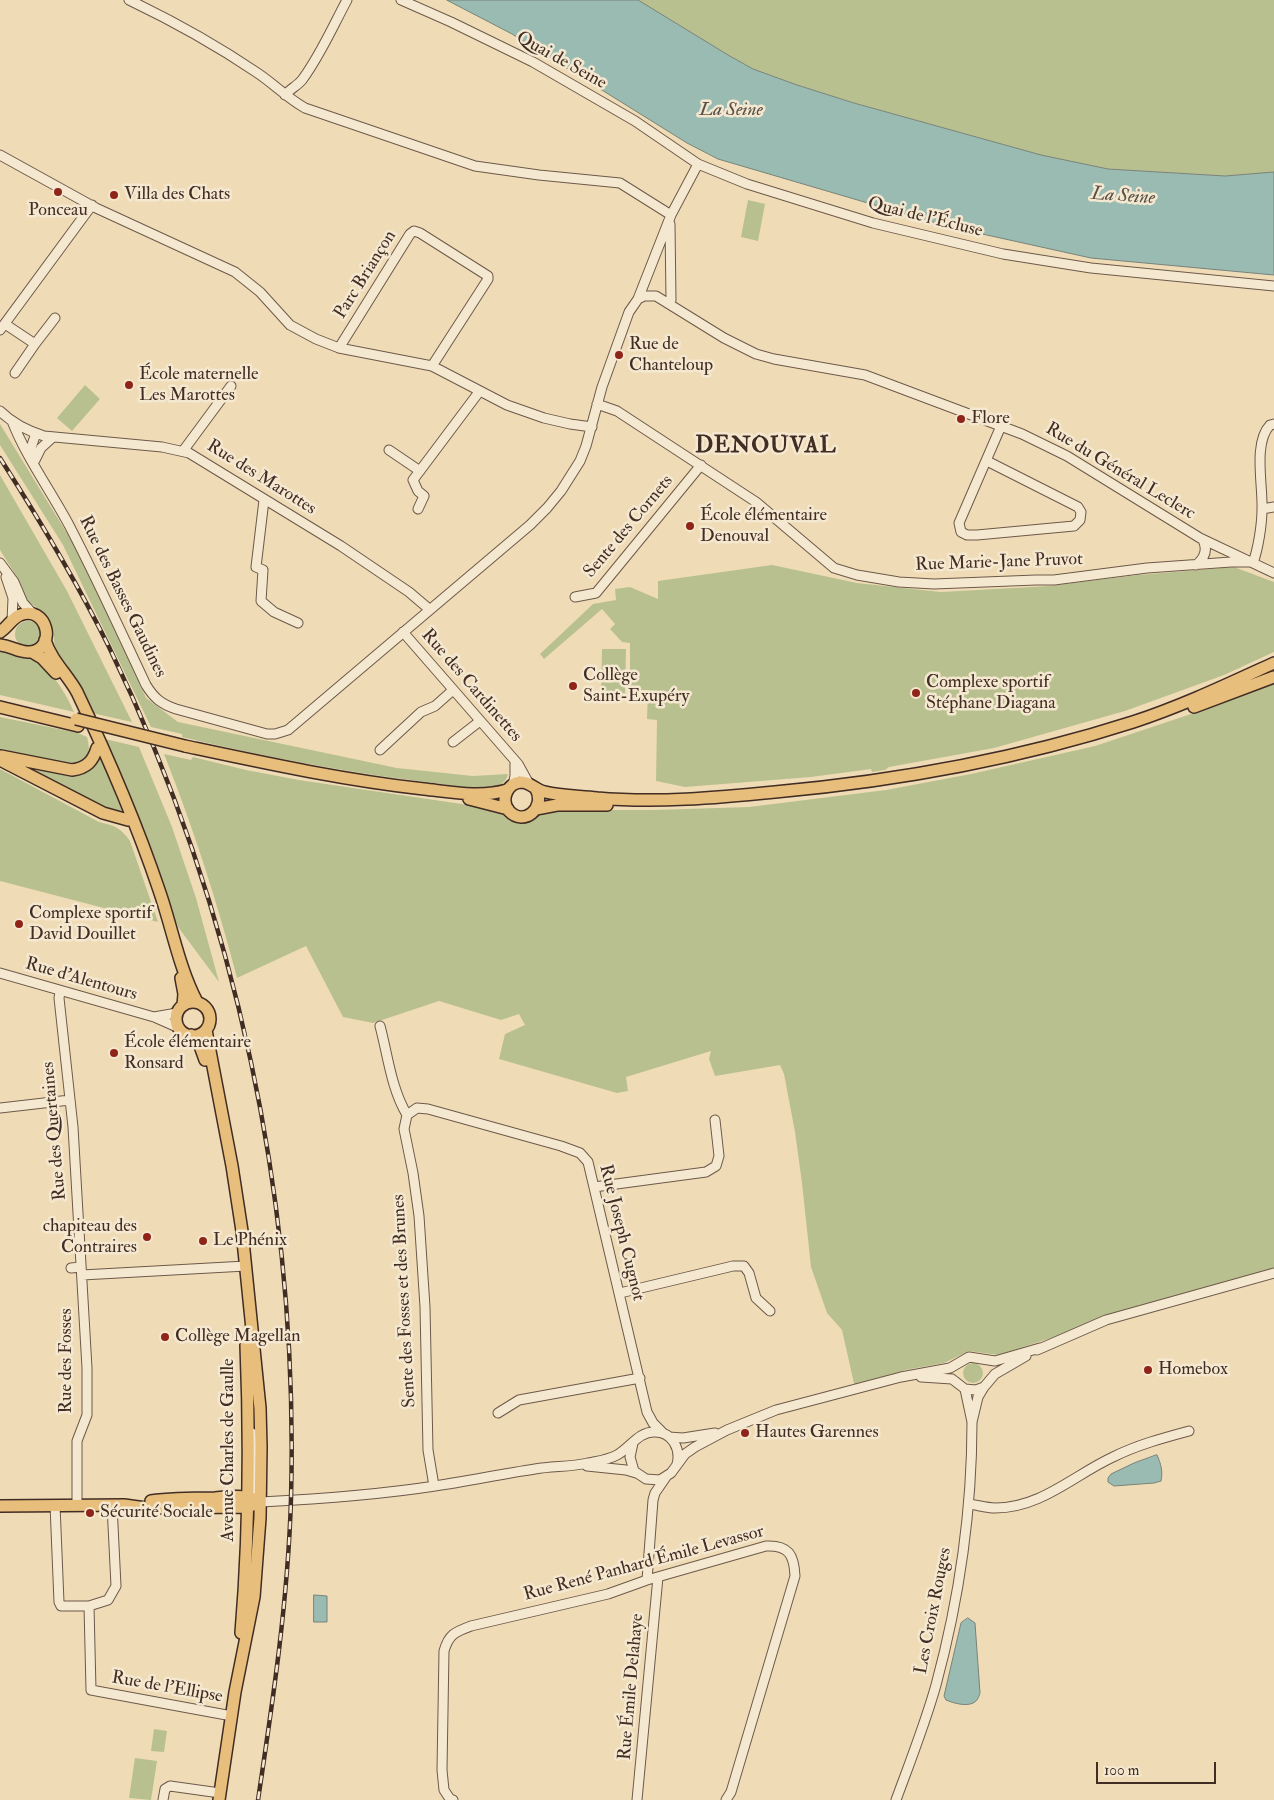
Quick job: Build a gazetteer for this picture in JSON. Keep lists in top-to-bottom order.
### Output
{
  "streets": {
    "main road": ["Avenue Charles de Gaulle"],
    "street": [
      "Quai de Seine",
      "Quai de l'Écluse",
      "Parc Briançon",
      "Rue du Général Leclerc",
      "Rue des Marottes",
      "Sente des Cornets",
      "Rue Marie-Jane Pruvot",
      "Rue des Basses Gaudines",
      "Rue des Cardinettes",
      "Rue d'Alentours",
      "Rue des Quertaines",
      "Rue Joseph Cugnot",
      "Sente des Fosses et des Brunes",
      "Rue des Fosses",
      "Rue René Panhard Émile Levassor",
      "Les Croix Rouges",
      "Rue Émile Delahaye",
      "Rue de l'Ellipse"
    ]
  },
  "crossings": [
    ["Quai de Seine", "Quai de l'Écluse"],
    ["Rue du Général Leclerc", "Rue Marie-Jane Pruvot"],
    ["Rue des Marottes", "Rue des Basses Gaudines"],
    ["Sente des Cornets", "Rue Marie-Jane Pruvot"],
    ["Rue des Basses Gaudines", "Rue des Cardinettes"],
    ["Rue d'Alentours", "Rue des Quertaines"],
    ["Rue d'Alentours", "Avenue Charles de Gaulle"],
    ["Rue des Quertaines", "Rue des Fosses"],
    ["Rue Joseph Cugnot", "Sente des Fosses et des Brunes"],
    ["Avenue Charles de Gaulle", "Rue de l'Ellipse"],
    ["Rue René Panhard Émile Levassor", "Rue Émile Delahaye"]
  ],
  "districts": ["DENOUVAL"],
  "water": ["La Seine"],
  "places": [
    "Ponceau",
    "Villa des Chats",
    "Rue de Chanteloup",
    "École maternelle Les Marottes",
    "Flore",
    "École élémentaire Denouval",
    "Collège Saint-Exupéry",
    "Complexe sportif Stéphane Diagana",
    "Complexe sportif David Douillet",
    "École élémentaire Ronsard",
    "chapiteau des Contraires",
    "Le Phénix",
    "Collège Magellan",
    "Homebox",
    "Hautes Garennes",
    "Sécurité Sociale"
  ],
  "scale_bar": "100 m"
}
